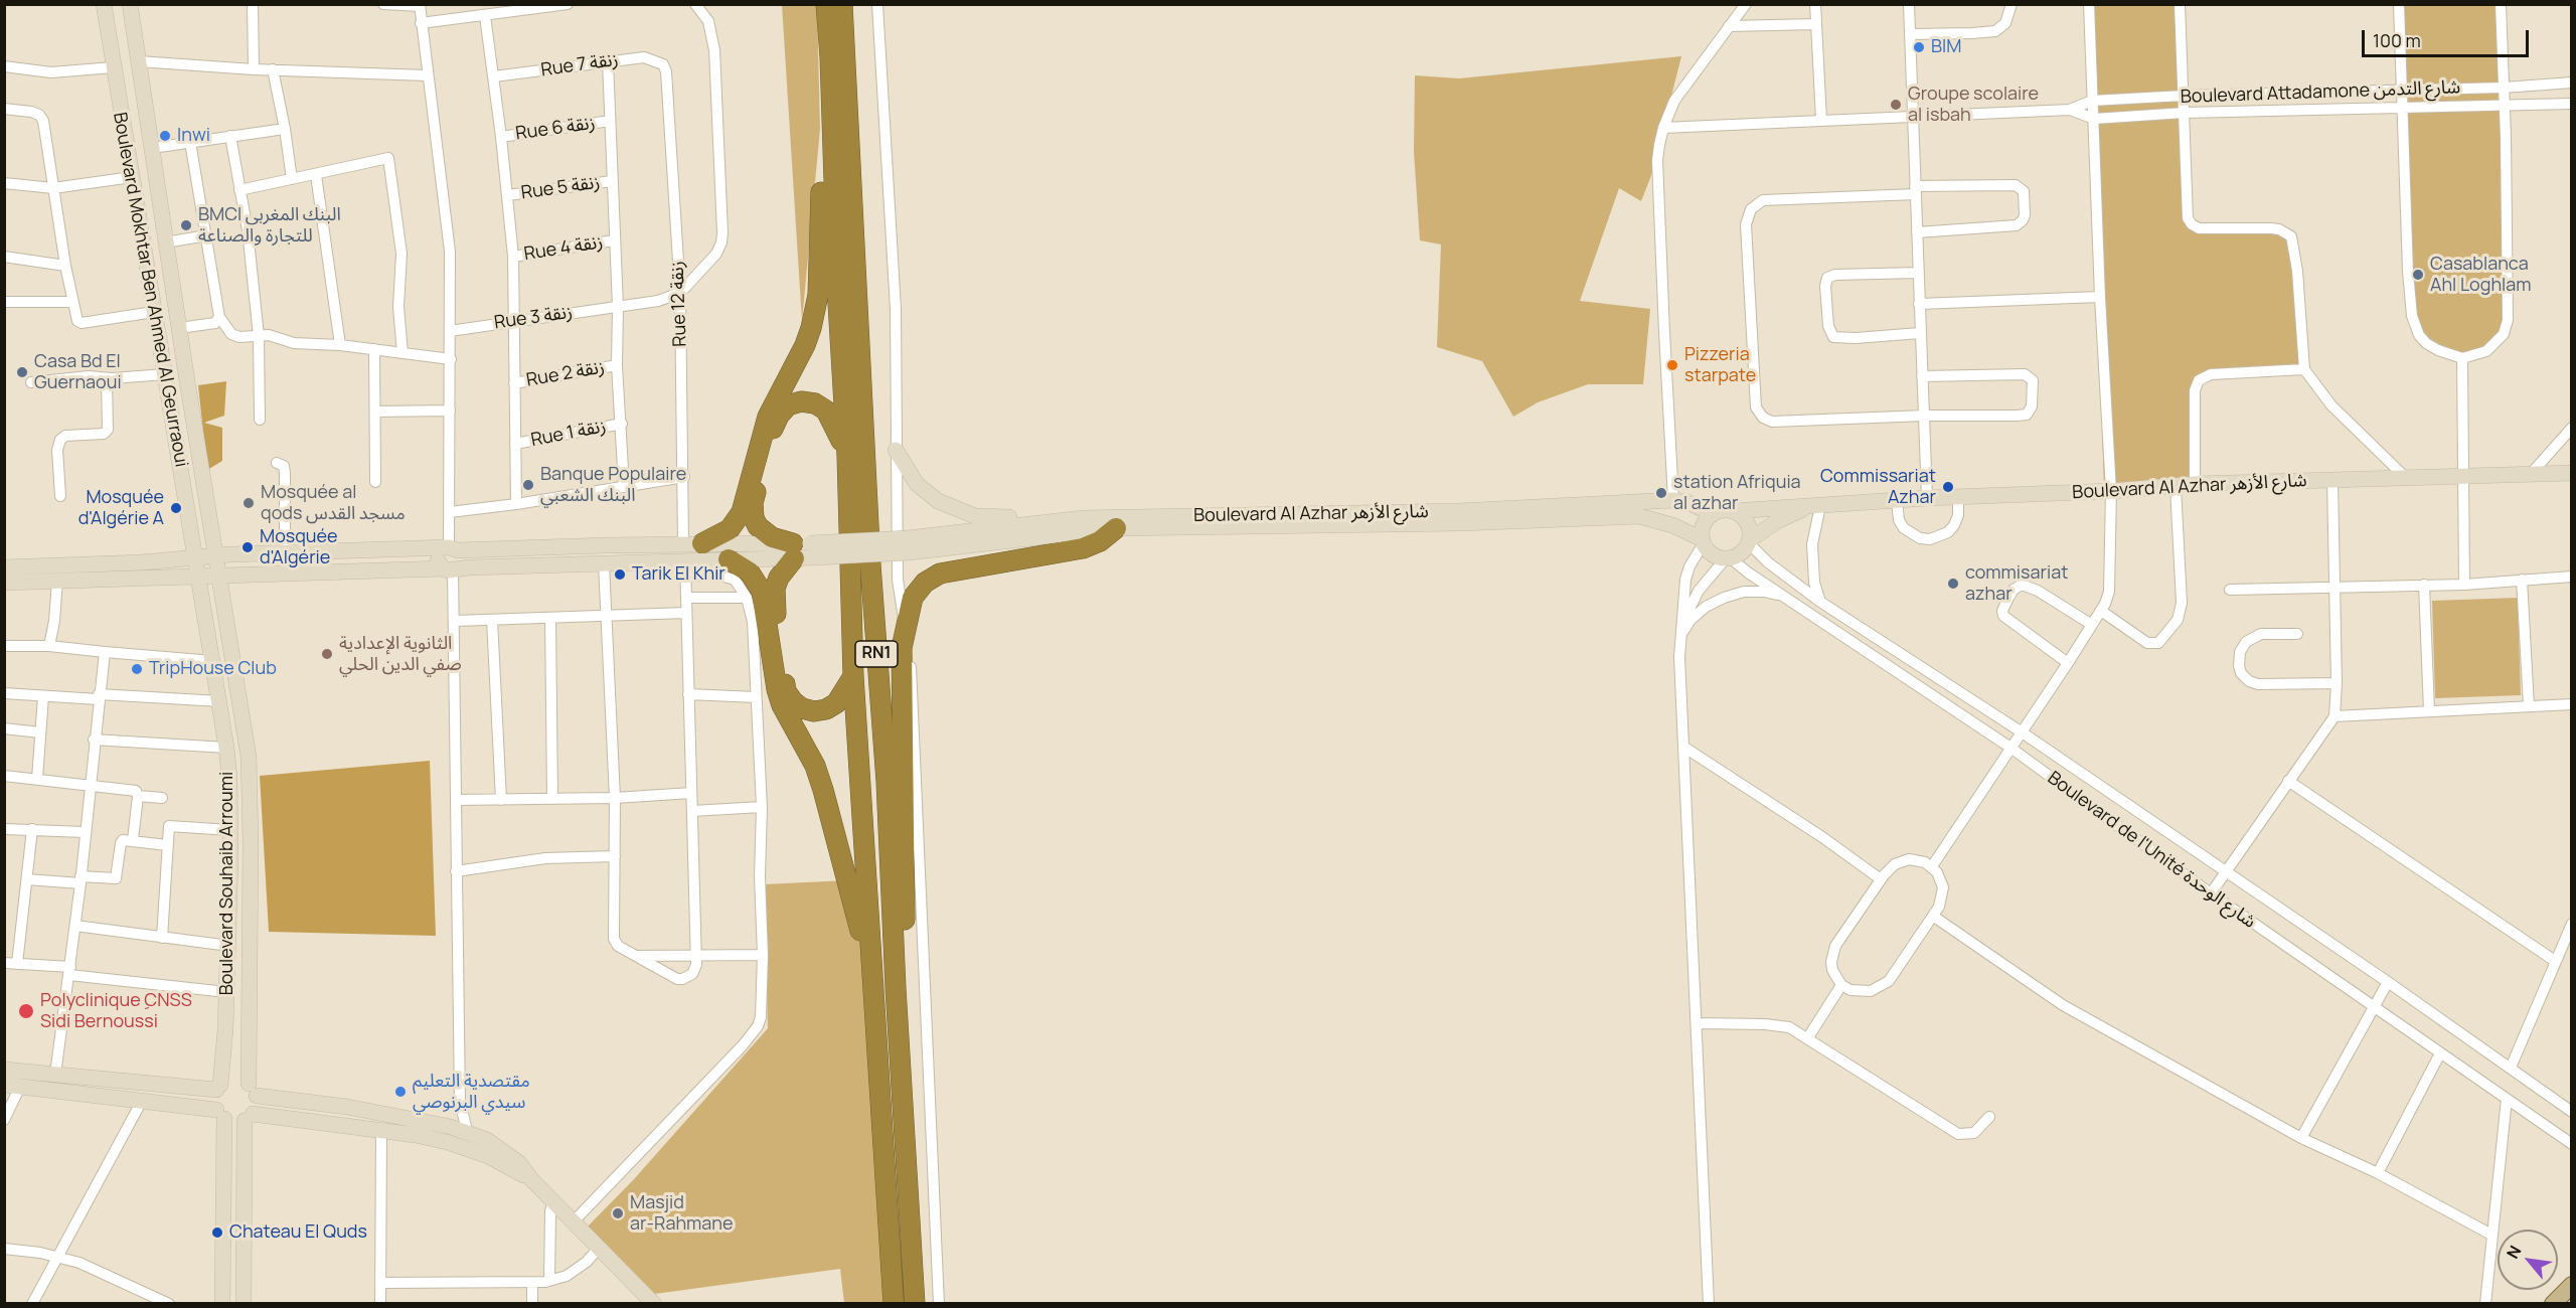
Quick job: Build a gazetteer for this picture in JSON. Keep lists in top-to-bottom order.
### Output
{
  "streets": {
    "highway": ["RN1"],
    "main road": ["Boulevard Mokhtar Ben Ahmed Al Geurraoui", "Boulevard Al Azhar شارع الأزهر", "Boulevard Souhaib Arroumi"],
    "street": [
      "Rue 7 زنقة",
      "Boulevard Attadamone شارع التدمن",
      "Rue 6 زنقة",
      "Rue 5 زنقة",
      "Rue 4 زنقة",
      "Rue 12 زنقة",
      "Rue 3 زنقة",
      "Rue 2 زنقة",
      "Rue 1 زنقة",
      "Boulevard de l'Unité شارع الوحدة"
    ]
  },
  "crossings": [
    ["Rue 7 زنقة", "Rue 12 زنقة"],
    ["Boulevard Mokhtar Ben Ahmed Al Geurraoui", "Boulevard Souhaib Arroumi"],
    ["Rue 12 زنقة", "Rue 3 زنقة"],
    ["Boulevard Al Azhar شارع الأزهر", "Boulevard de l'Unité شارع الوحدة"]
  ],
  "places": [
    "BIM",
    "Groupe scolaire al isbah",
    "Inwi",
    "BMCI البنك المغربي للتجارة والصناعة",
    "Casablanca Ahl Loghlam",
    "Pizzeria starpate",
    "Casa Bd El Guernaoui",
    "Banque Populaire البنك الشعبي",
    "Commissariat Azhar",
    "station Afriquia al azhar",
    "Mosquée al qods مسجد القدس",
    "Mosquée d'Algérie A",
    "Mosquée d'Algérie",
    "Tarik El Khir",
    "commisariat azhar",
    "الثانوية الإعدادية صفي الدين الحلي",
    "TripHouse Club",
    "Polyclinique ِCNSS Sidi Bernoussi",
    "مقتصدية التعليم سيدي البرنوصي",
    "Masjid ar-Rahmane",
    "Chateau El Quds"
  ],
  "scale_bar": "100 m",
  "north": "top left"
}
